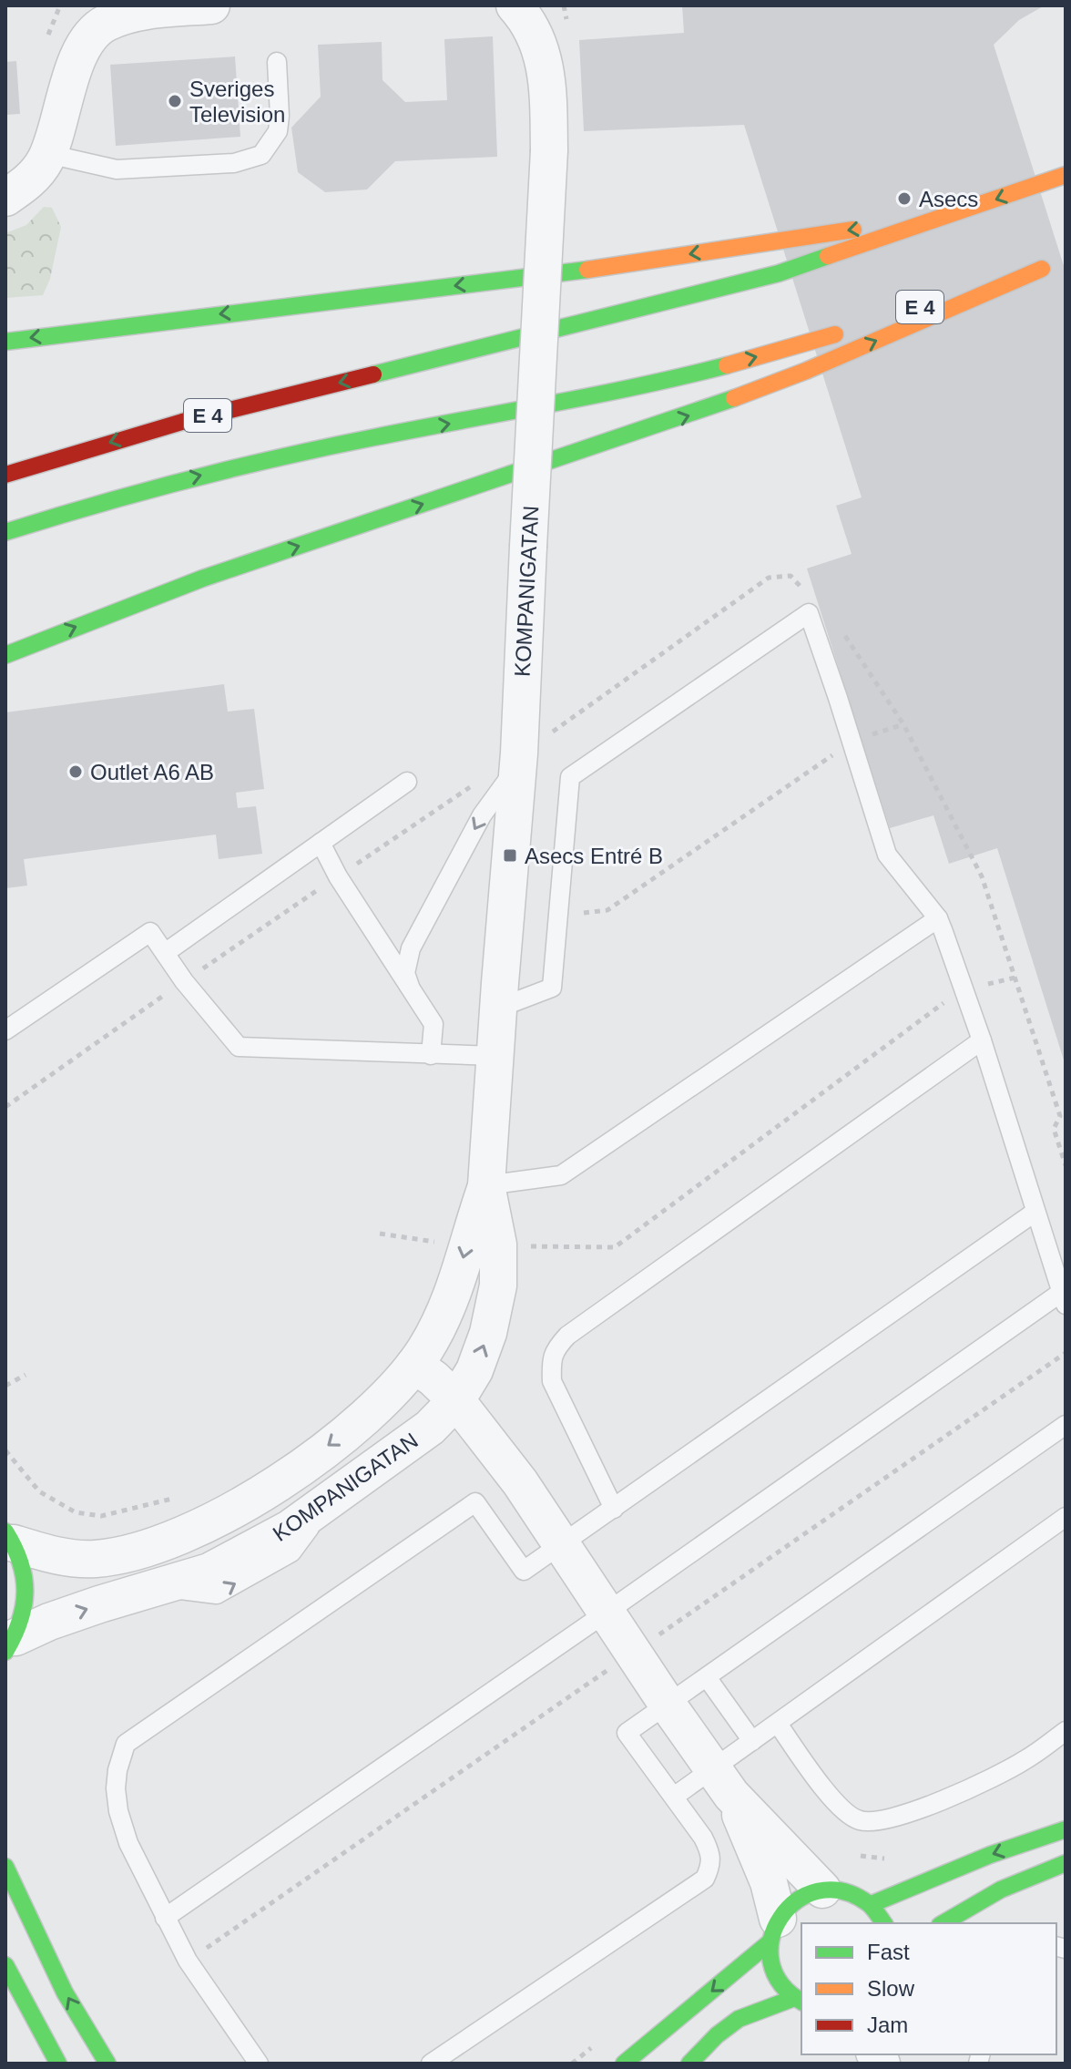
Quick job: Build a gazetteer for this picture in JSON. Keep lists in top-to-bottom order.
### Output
{
  "streets": {
    "main road": ["E 4"],
    "street": ["KOMPANIGATAN"]
  },
  "places": {
    "other": ["Sveriges Television", "Asecs", "Outlet A6 AB"],
    "transit": ["Asecs Entré B"]
  },
  "legend": ["Fast", "Slow", "Jam"]
}
